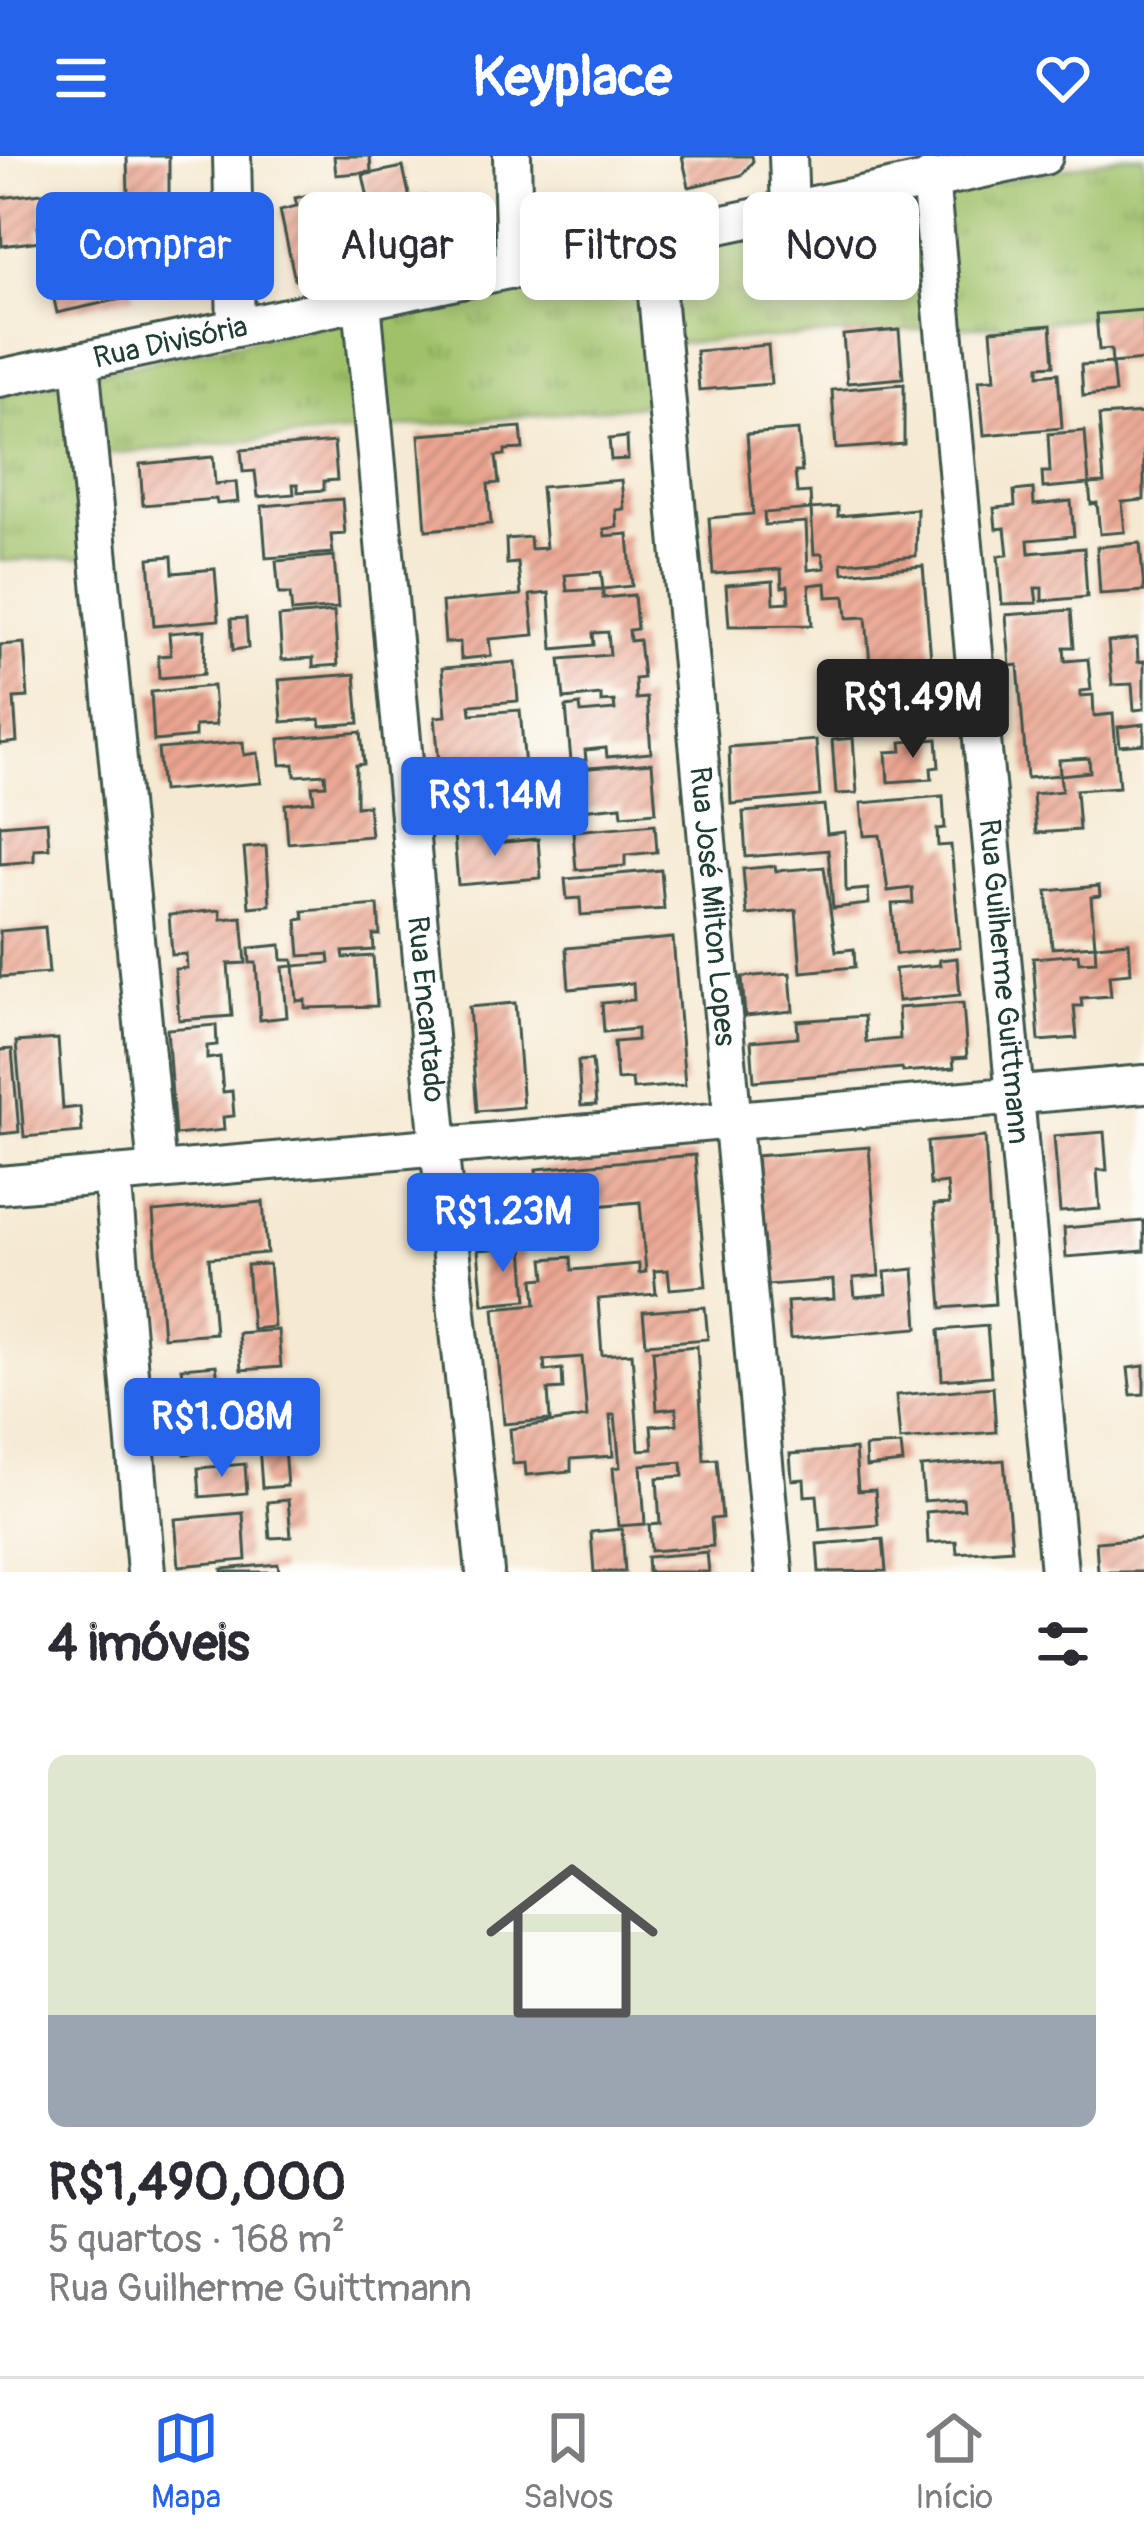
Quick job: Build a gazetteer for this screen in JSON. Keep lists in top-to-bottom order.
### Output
{
  "streets": {
    "street": [
      "Rua Divisória",
      "Rua José Milton Lopes",
      "Rua Guilherme Guittmann",
      "Rua Encantado"
    ]
  },
  "crossings": [
    ["Rua Divisória", "Rua Guilherme Guittmann"],
    ["Rua Divisória", "Rua Encantado"]
  ],
  "page": {
    "header": "Keyplace",
    "chip": [
      "Comprar",
      "Alugar",
      "Filtros",
      "Novo"
    ],
    "price": [
      "R$1.49M",
      "R$1.14M",
      "R$1.23M",
      "R$1.08M"
    ],
    "heading": "4 imóveis",
    "list": [
      {
        "name": "R$1,490,000",
        "note": "5 quartos · 168 m² · Rua Guilherme Guittmann"
      }
    ],
    "tabs": ["Mapa", "Salvos", "Início"]
  }
}
